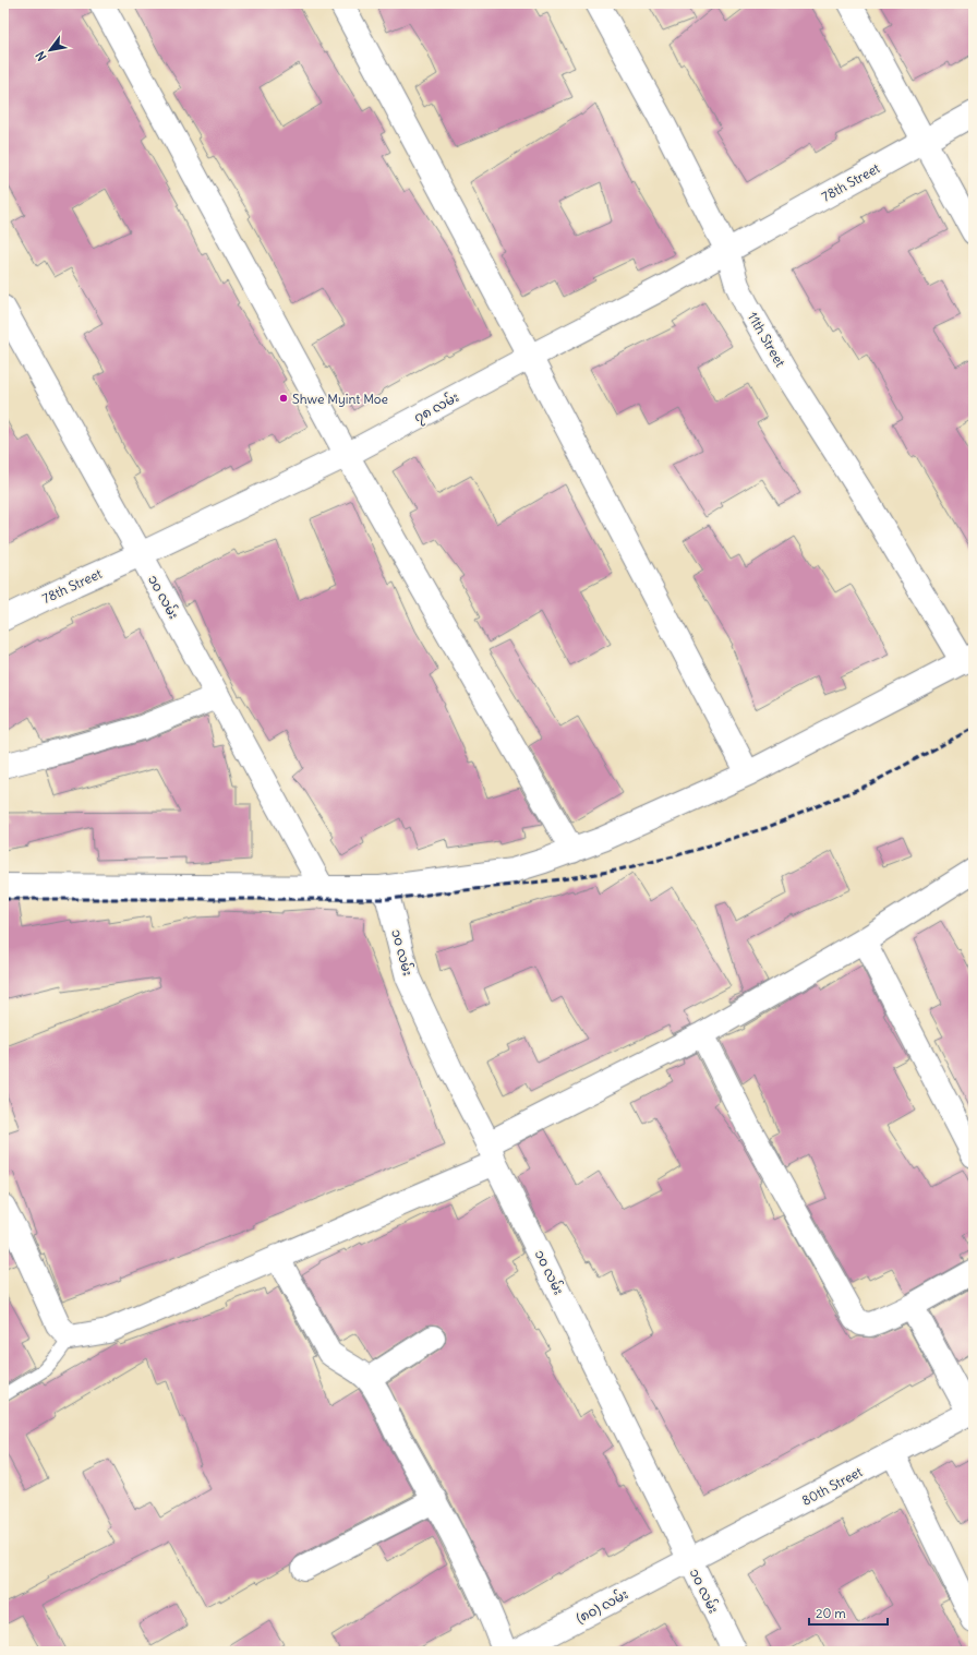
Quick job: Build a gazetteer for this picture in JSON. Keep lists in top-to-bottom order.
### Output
{
  "streets": {
    "street": [
      "78th Street",
      "11th Street",
      "၇၈ လမ်း",
      "၁၀ လမ်း",
      "80th Street",
      "(၈၀) လမ်း"
    ]
  },
  "crossings": [
    ["78th Street", "11th Street"],
    ["78th Street", "၇၈ လမ်း"],
    ["78th Street", "၁၀ လမ်း"],
    ["11th Street", "၇၈ လမ်း"],
    ["၇၈ လမ်း", "၁၀ လမ်း"],
    ["၁၀ လမ်း", "80th Street"],
    ["၁၀ လမ်း", "(၈၀) လမ်း"],
    ["80th Street", "(၈၀) လမ်း"]
  ],
  "places": ["Shwe Myint Moe"],
  "scale_bar": "20 m",
  "north": "bottom left"
}
